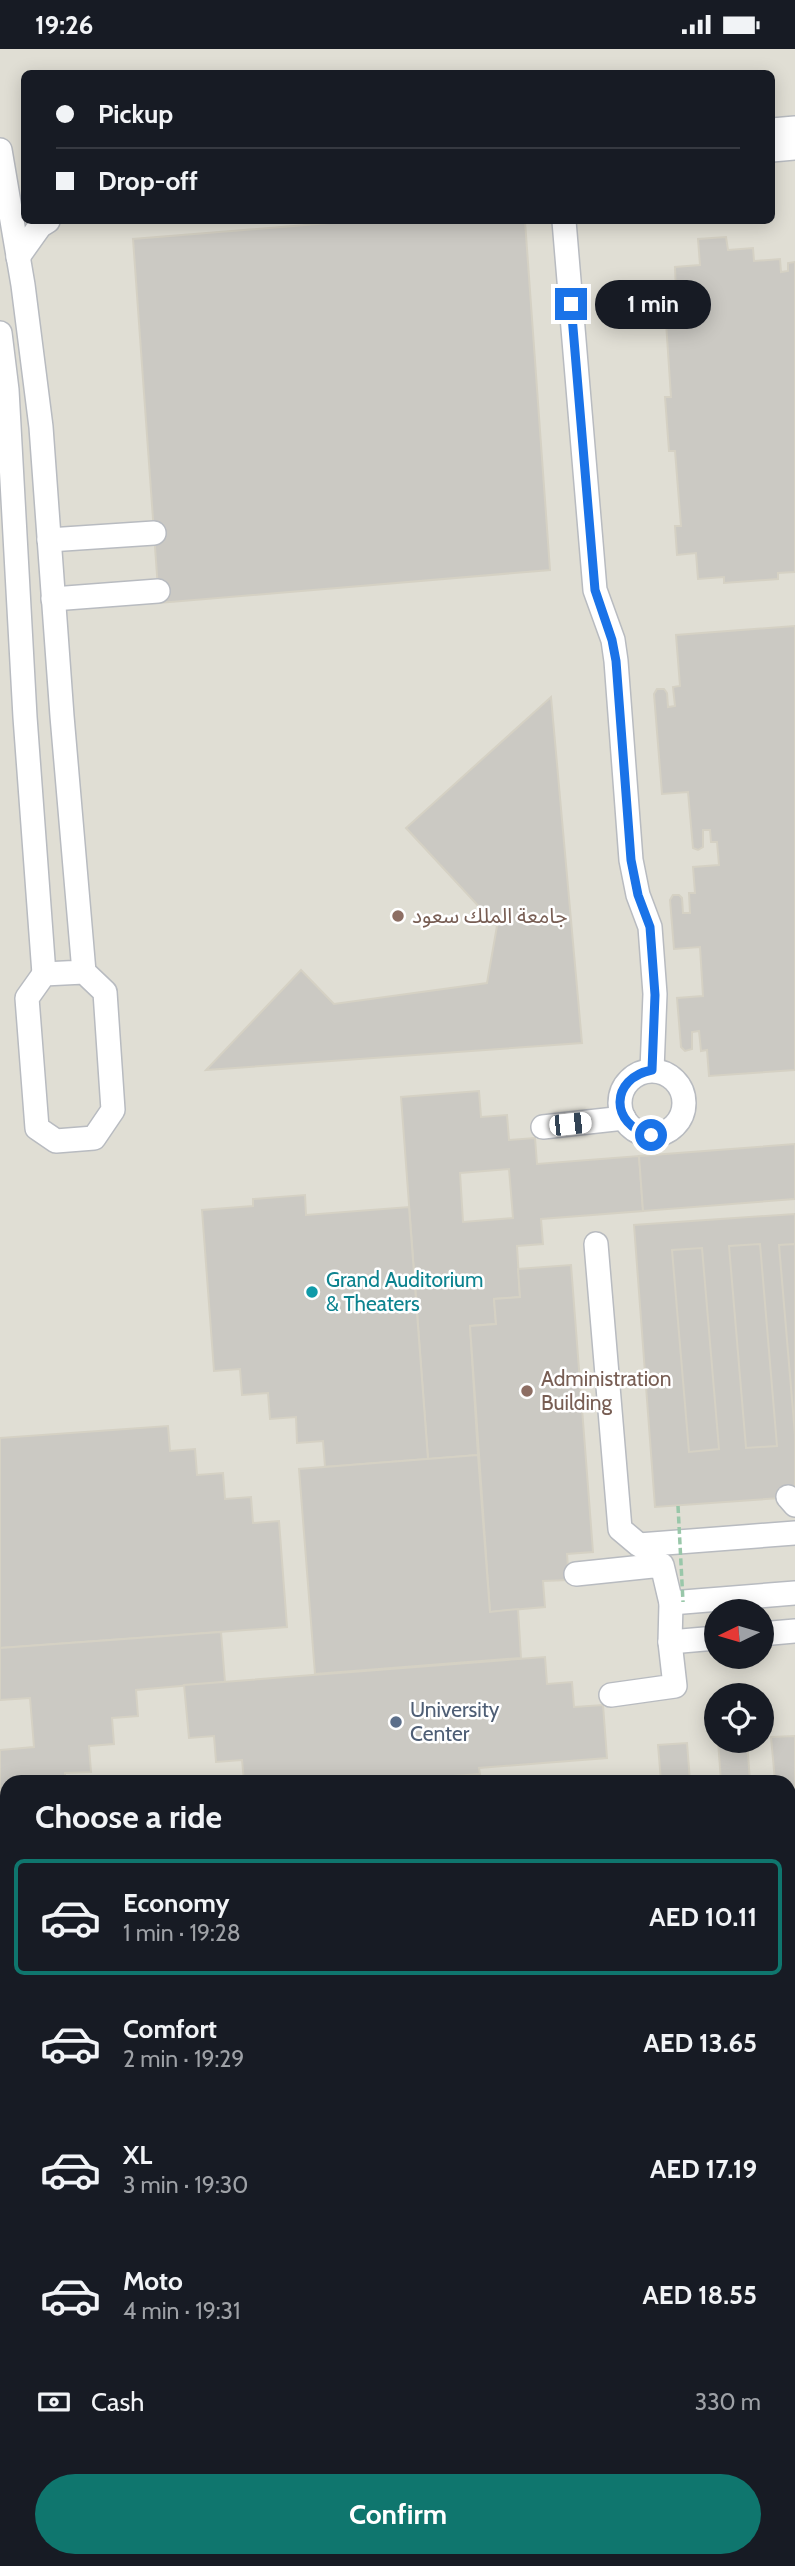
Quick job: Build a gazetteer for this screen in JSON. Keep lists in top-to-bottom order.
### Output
{
  "places": [
    "جامعة الملك سعود",
    "Grand Auditorium & Theaters",
    "Administration Building",
    "University Center"
  ],
  "north": "left",
  "page": {
    "status": "19:26",
    "banner": ["Pickup", "Drop-off"],
    "bubble": "1 min",
    "heading": "Choose a ride",
    "list": [
      {
        "name": "Economy",
        "note": "1 min · 19:28",
        "value": "AED 10.11"
      },
      {
        "name": "Comfort",
        "note": "2 min · 19:29",
        "value": "AED 13.65"
      },
      {
        "name": "XL",
        "note": "3 min · 19:30",
        "value": "AED 17.19"
      },
      {
        "name": "Moto",
        "note": "4 min · 19:31",
        "value": "AED 18.55"
      }
    ],
    "pay": ["Cash", "330 m"],
    "buttons": "Confirm"
  }
}
